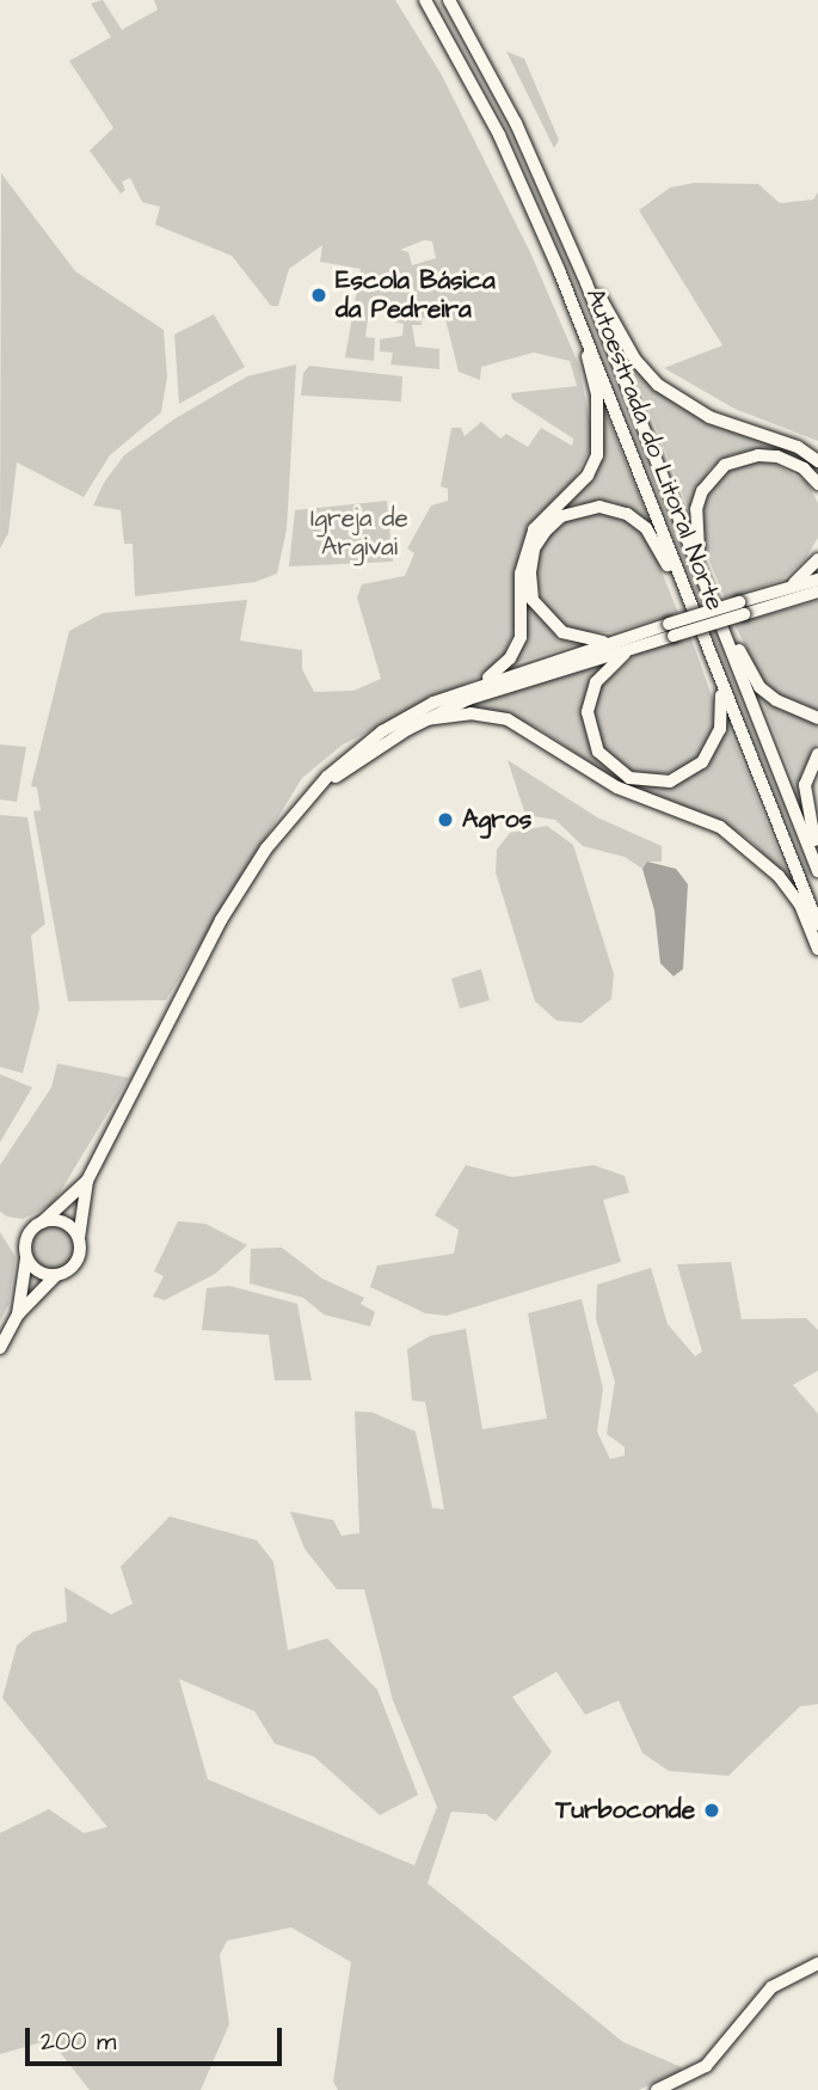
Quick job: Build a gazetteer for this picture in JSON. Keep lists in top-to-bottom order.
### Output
{
  "streets": {
    "highway": ["Autoestrada do Litoral Norte"]
  },
  "parks": ["Igreja de Argivai"],
  "places": ["Escola Básica da Pedreira", "Agros", "Turboconde"],
  "scale_bar": "200 m"
}
